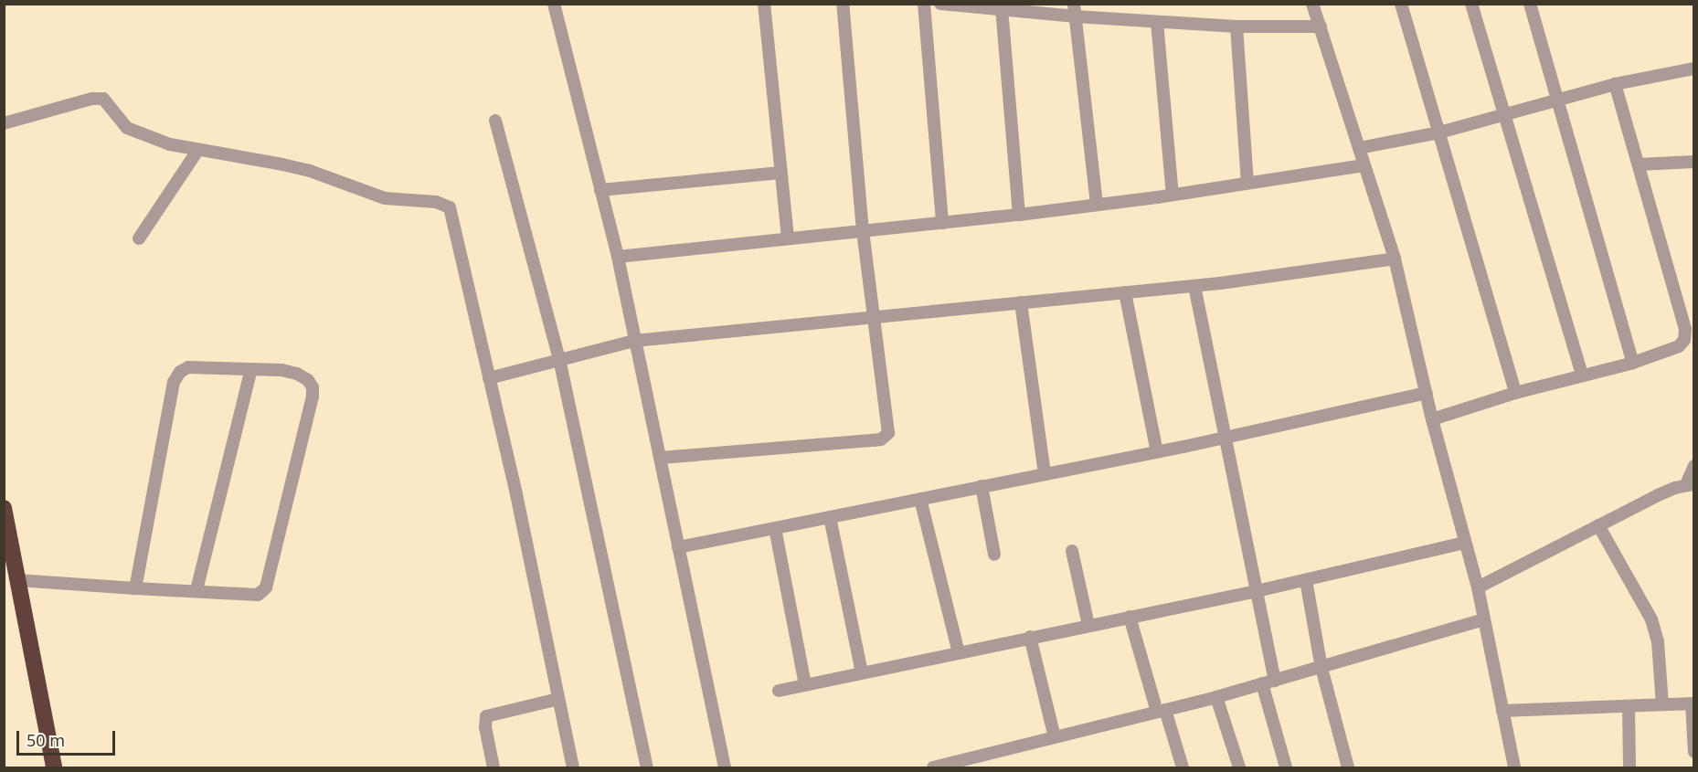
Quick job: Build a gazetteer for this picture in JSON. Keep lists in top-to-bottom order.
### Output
{
  "scale_bar": "50 m"
}
